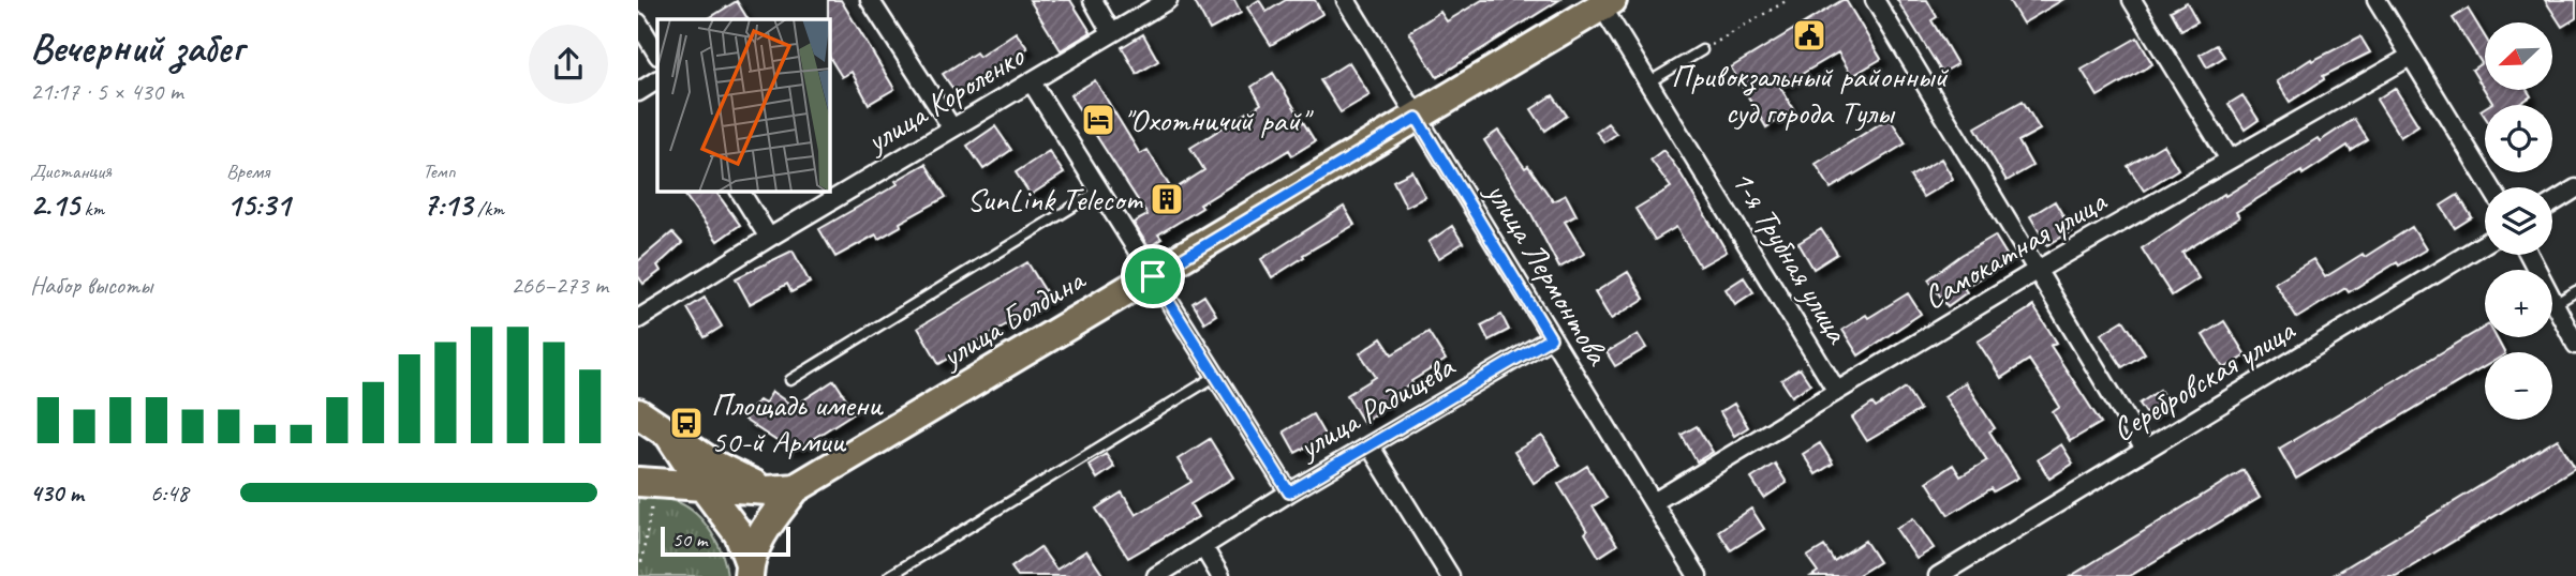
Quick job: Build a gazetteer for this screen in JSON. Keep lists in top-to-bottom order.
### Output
{
  "streets": {
    "main road": ["улица Болдина"],
    "street": [
      "улица Короленко",
      "Самокатная улица",
      "1-я Трубная улица",
      "улица Лермонтова",
      "Серебровская улица",
      "улица Радищева"
    ]
  },
  "crossings": [
    ["Самокатная улица", "1-я Трубная улица"],
    ["Самокатная улица", "улица Лермонтова"],
    ["1-я Трубная улица", "улица Болдина"],
    ["улица Лермонтова", "улица Болдина"],
    ["улица Лермонтова", "улица Радищева"]
  ],
  "places": {
    "public building": ["Привокзальный районный суд города Тулы"],
    "hotel": ["\"Охотничий рай\""],
    "building": ["SunLink Telecom"],
    "bus stop": ["Площадь имени 50-й Армии"]
  },
  "scale_bar": "50 m",
  "north": "bottom left",
  "page": {
    "heading": ["Вечерний забег", "21:17 · 5 × 430 m"],
    "map_buttons": ["+", "−"],
    "stats": [
      ["Дистанция", "2.15 km"],
      ["Время", "15:31"],
      ["Темп", "7:13 /km"]
    ],
    "chart": ["Набор высоты", "266–273 m"],
    "list": [
      {
        "name": "430 m",
        "note": "6:48"
      }
    ],
    "scale": "50 m"
  }
}
